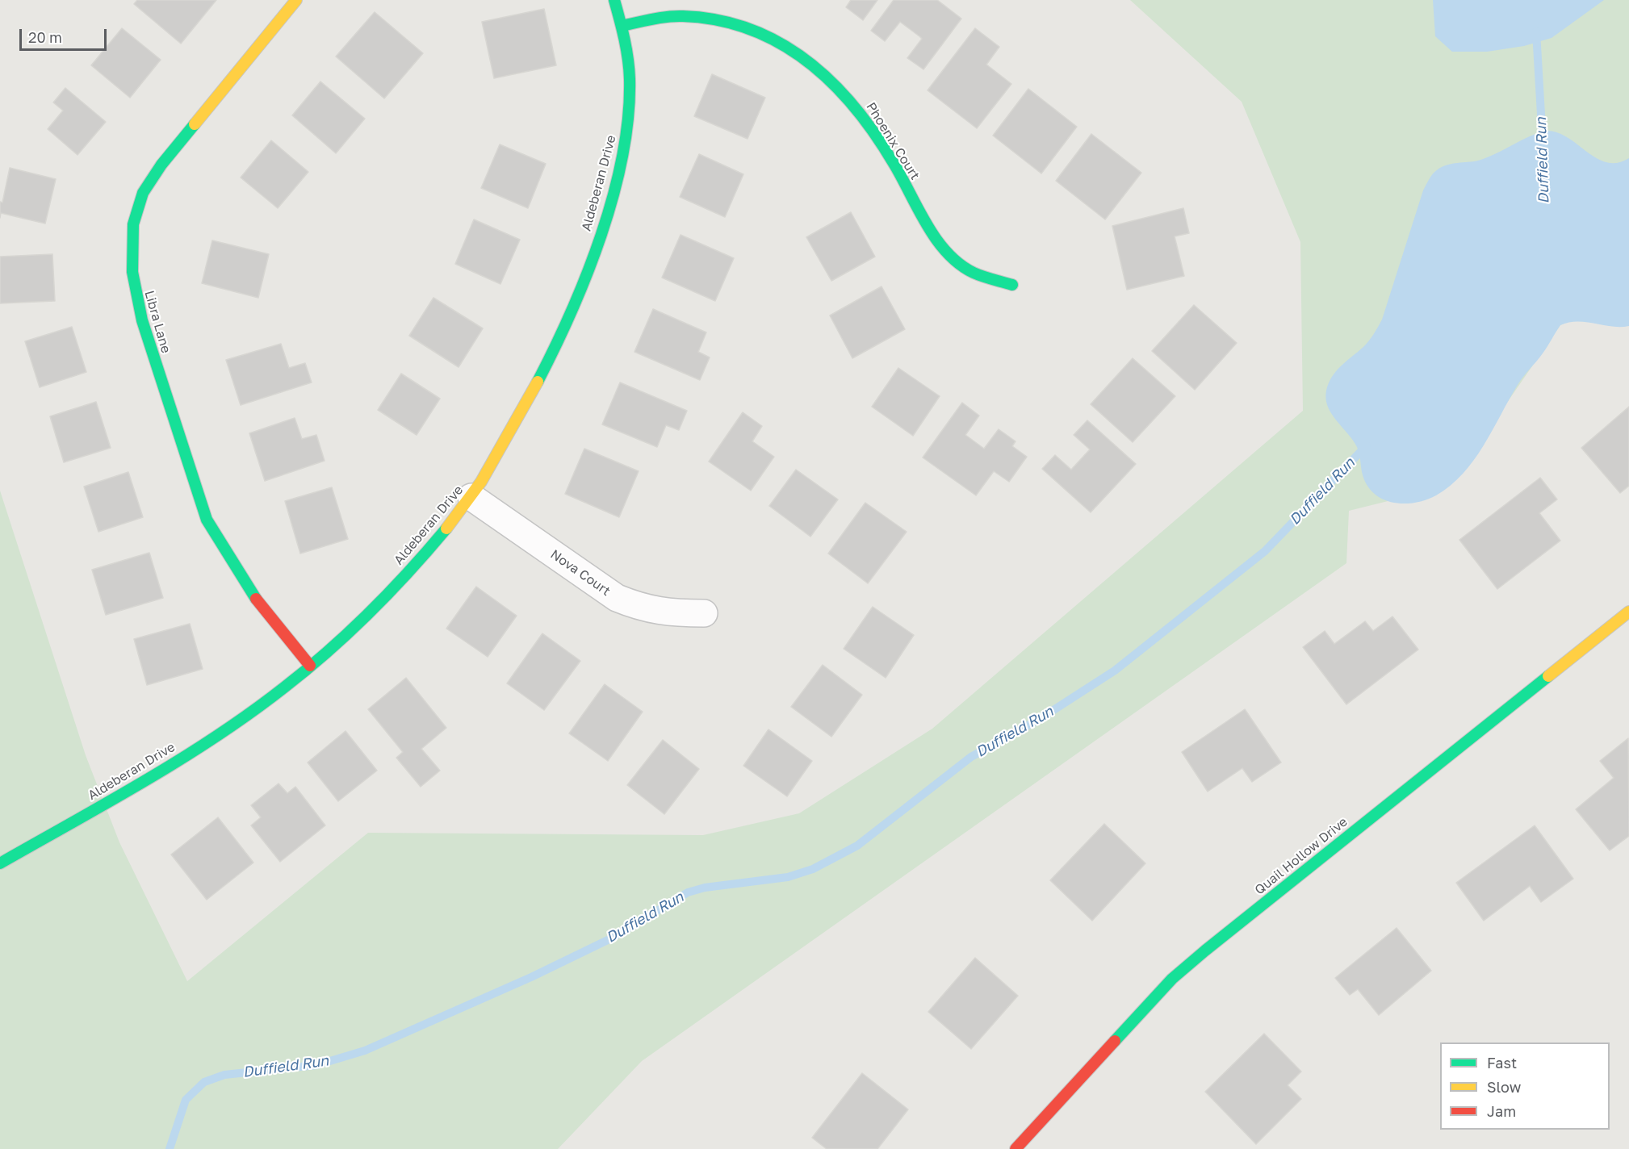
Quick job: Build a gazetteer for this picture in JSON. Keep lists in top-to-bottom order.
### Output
{
  "streets": {
    "street": [
      "Phoenix Court",
      "Aldeberan Drive",
      "Libra Lane",
      "Nova Court",
      "Quail Hollow Drive"
    ]
  },
  "crossings": [
    ["Phoenix Court", "Aldeberan Drive"],
    ["Aldeberan Drive", "Libra Lane"],
    ["Aldeberan Drive", "Nova Court"]
  ],
  "water": ["Duffield Run"],
  "legend": ["Fast", "Slow", "Jam"],
  "scale_bar": "20 m"
}
